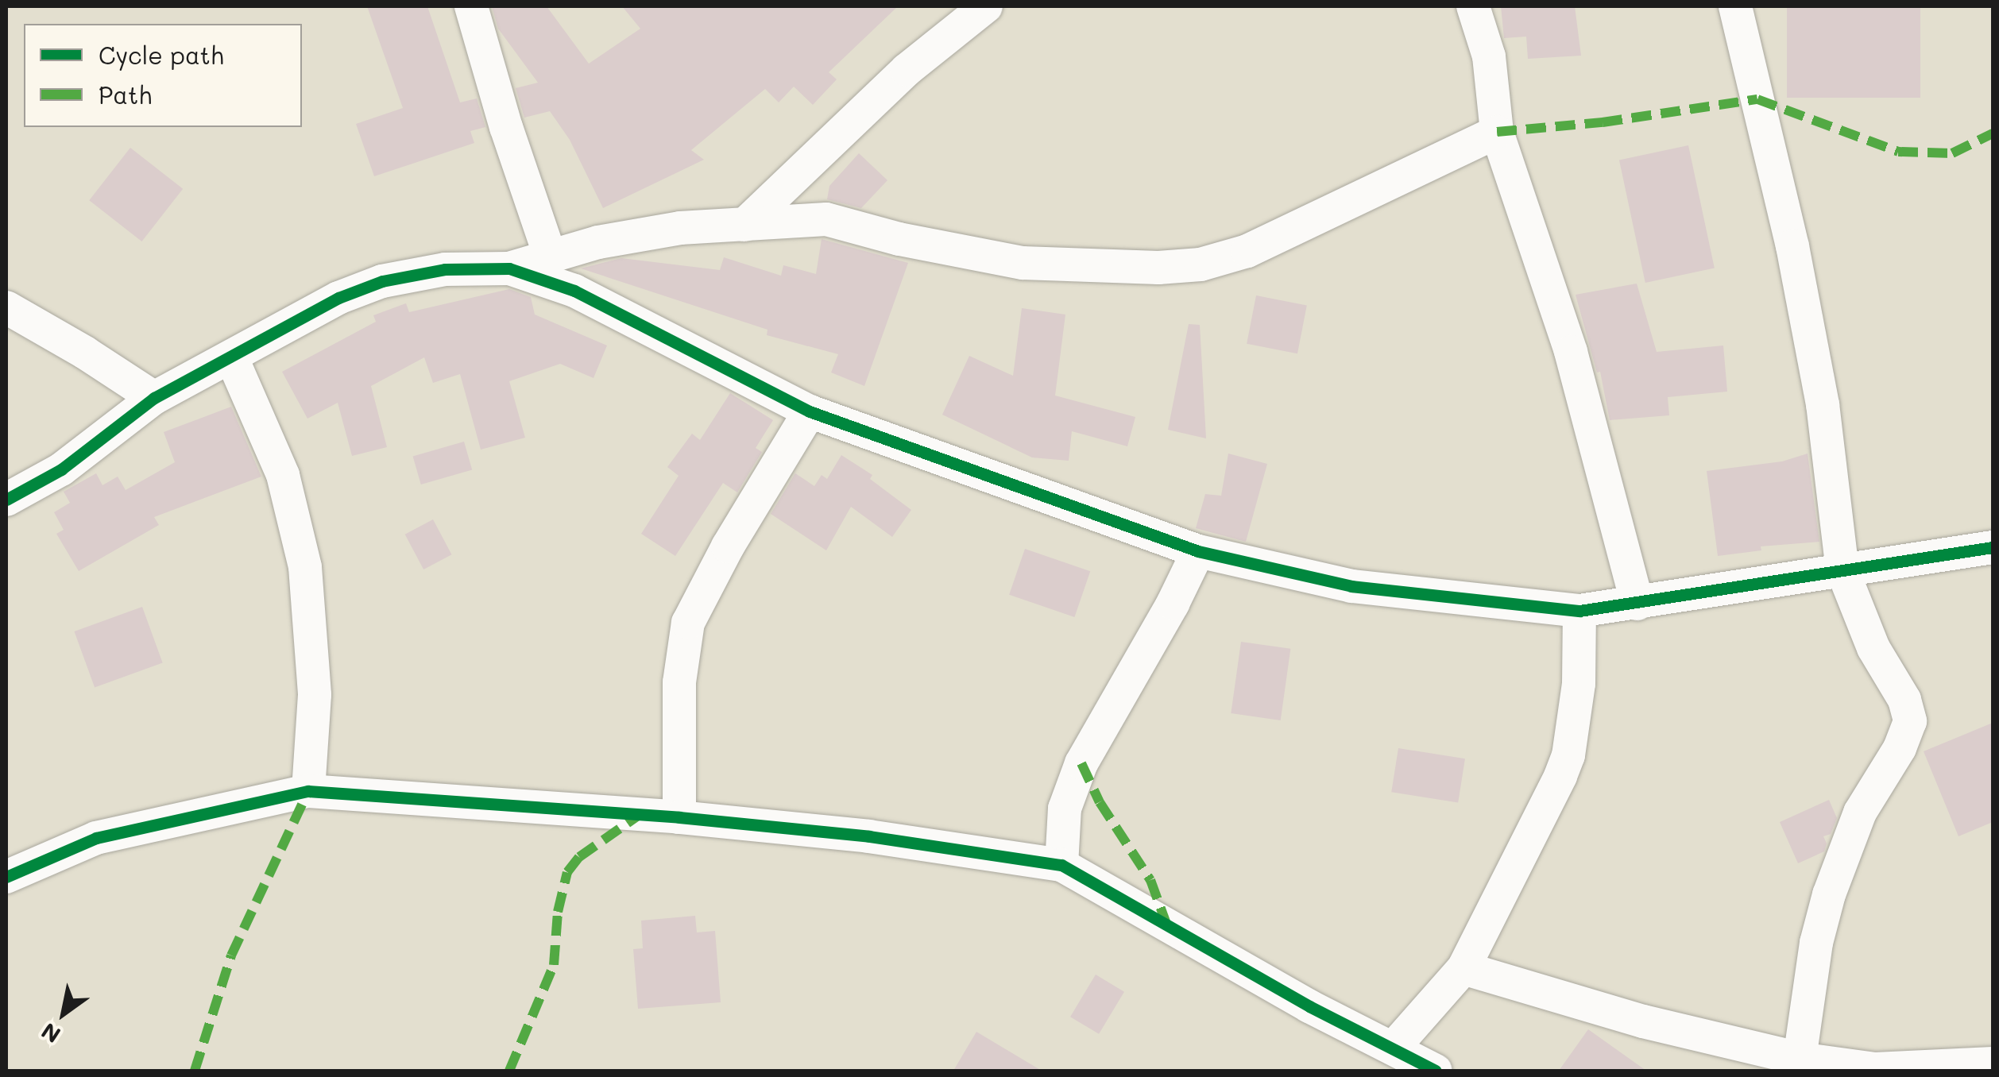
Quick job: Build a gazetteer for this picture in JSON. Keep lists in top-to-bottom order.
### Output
{
  "legend": ["Cycle path", "Path"],
  "north": "bottom left"
}
